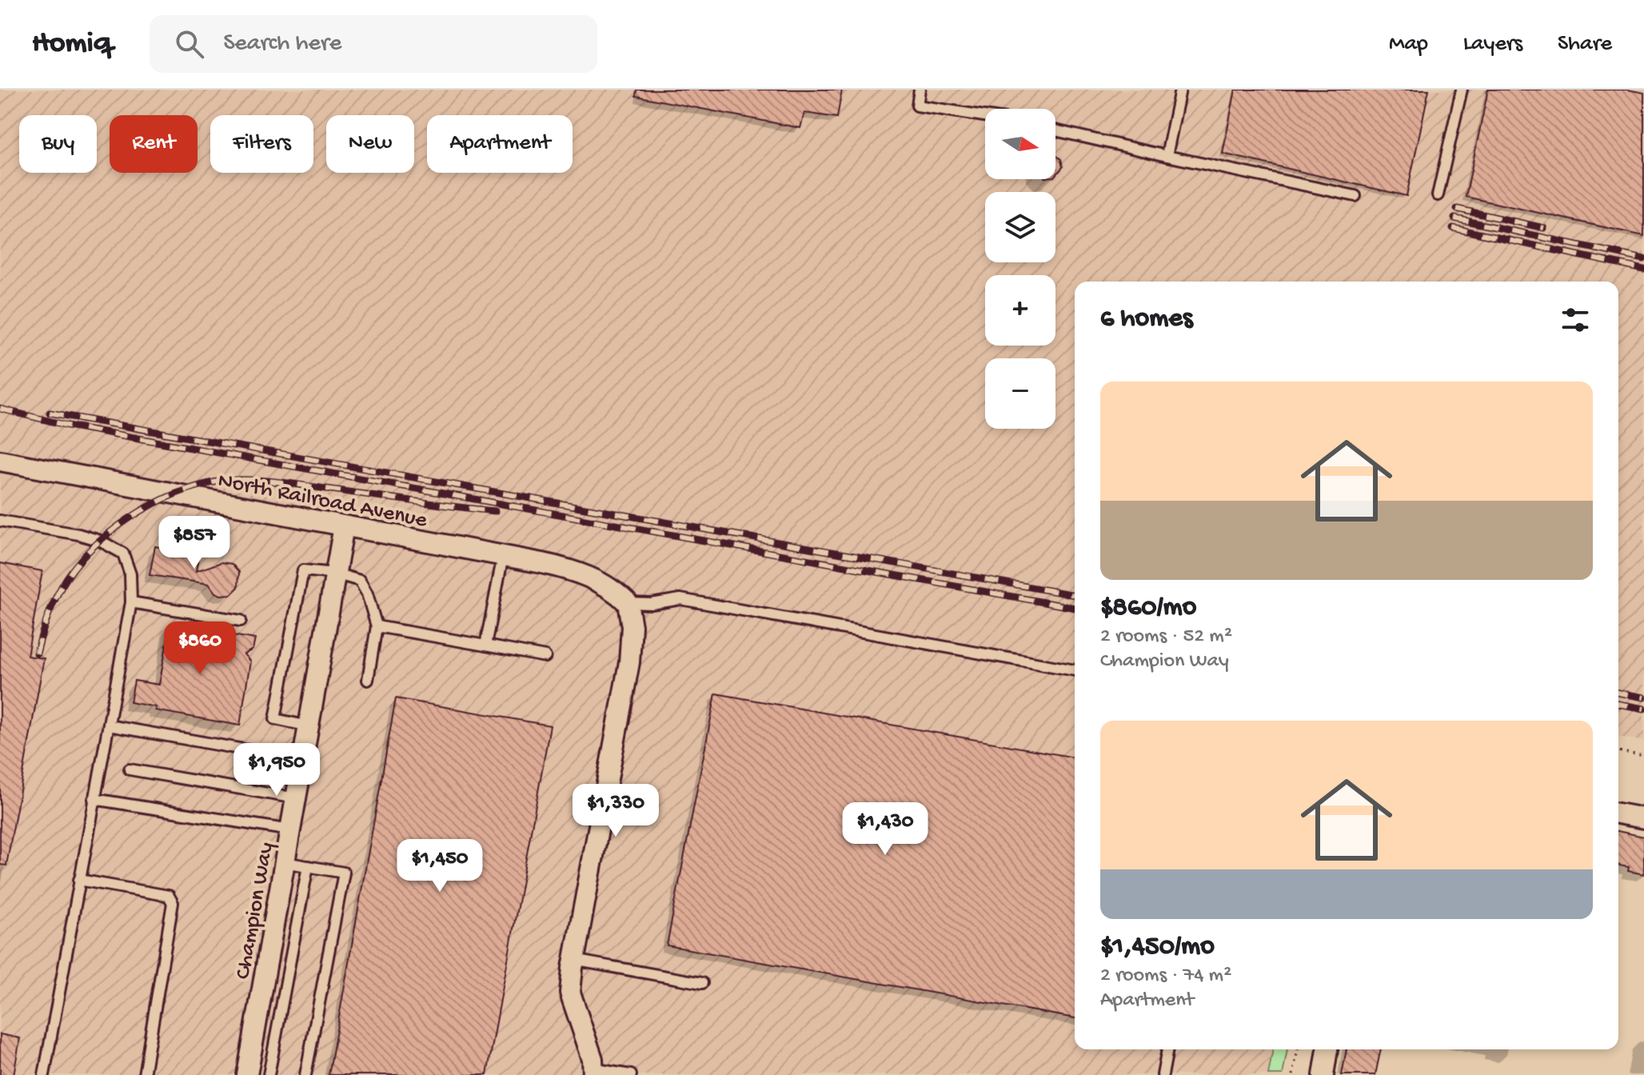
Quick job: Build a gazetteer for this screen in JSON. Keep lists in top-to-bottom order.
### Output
{
  "streets": {
    "street": ["North Railroad Avenue", "Champion Way"]
  },
  "crossings": [
    ["North Railroad Avenue", "Champion Way"]
  ],
  "north": "right",
  "page": {
    "header": "Homiq",
    "search": "Search here",
    "nav": ["Map", "Layers", "Share"],
    "map_buttons": ["+", "−"],
    "chip": [
      "Buy",
      "Rent",
      "Filters",
      "New",
      "Apartment"
    ],
    "heading": "6 homes",
    "list": [
      {
        "name": "$860/mo",
        "note": "2 rooms · 52 m² · Champion Way"
      },
      {
        "name": "$1,450/mo",
        "note": "2 rooms · 74 m² · Apartment"
      }
    ],
    "price": [
      "$857",
      "$860",
      "$1,950",
      "$1,330",
      "$1,430",
      "$1,450"
    ]
  }
}
